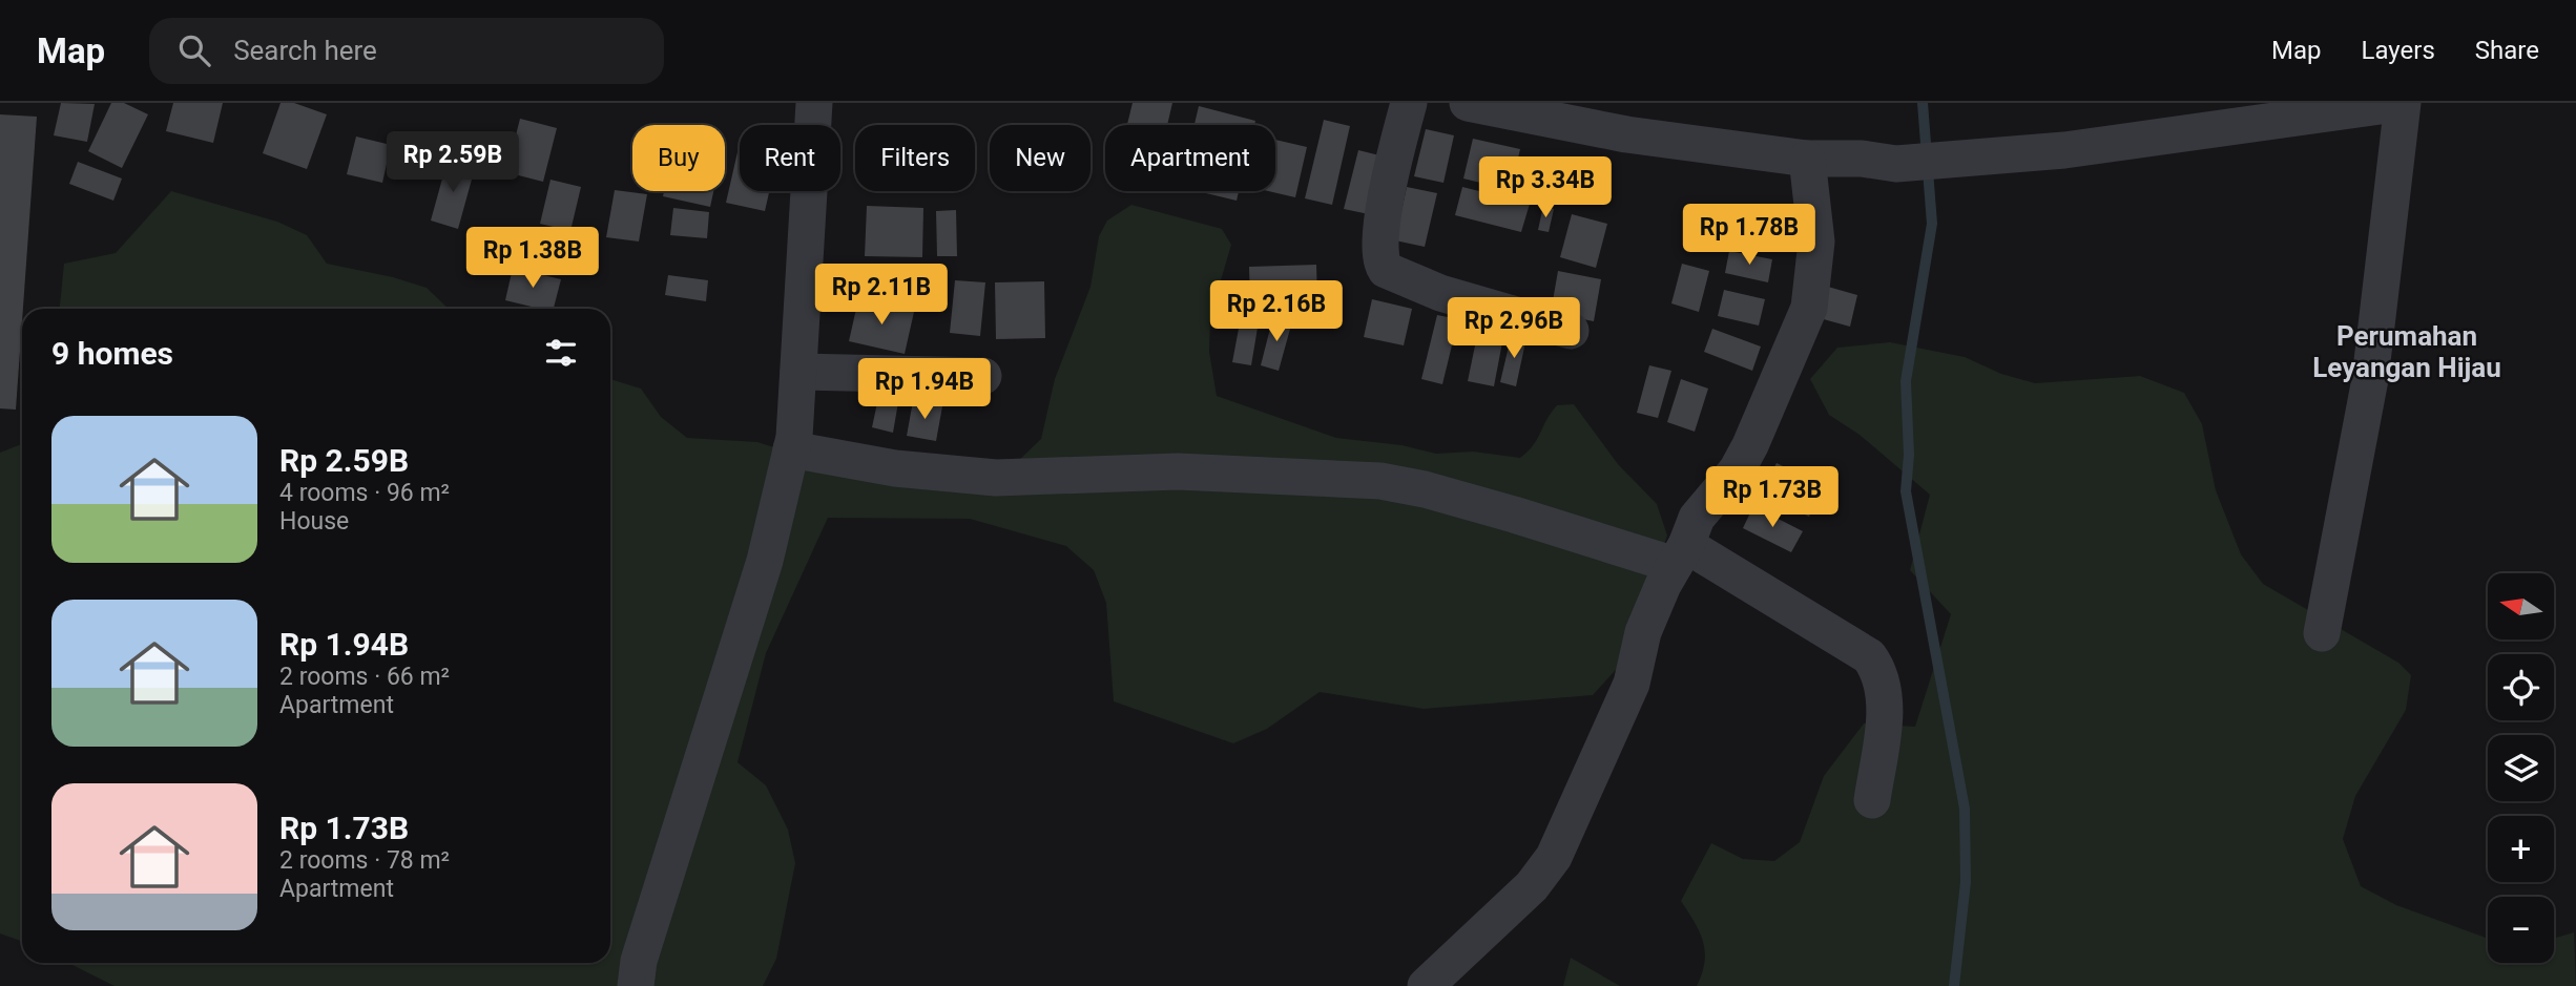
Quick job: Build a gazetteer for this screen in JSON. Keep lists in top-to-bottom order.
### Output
{
  "districts": ["Perumahan Leyangan Hijau"],
  "north": "left",
  "page": {
    "header": "Map",
    "search": "Search here",
    "nav": ["Map", "Layers", "Share"],
    "chip": [
      "Buy",
      "Rent",
      "Filters",
      "New",
      "Apartment"
    ],
    "price": [
      "Rp 2.59B",
      "Rp 3.34B",
      "Rp 1.78B",
      "Rp 1.38B",
      "Rp 2.11B",
      "Rp 2.16B",
      "Rp 2.96B",
      "Rp 1.94B",
      "Rp 1.73B"
    ],
    "heading": "9 homes",
    "list": [
      {
        "name": "Rp 2.59B",
        "note": "4 rooms · 96 m² · House"
      },
      {
        "name": "Rp 1.94B",
        "note": "2 rooms · 66 m² · Apartment"
      },
      {
        "name": "Rp 1.73B",
        "note": "2 rooms · 78 m² · Apartment"
      }
    ],
    "map_buttons": ["+", "−"]
  }
}
